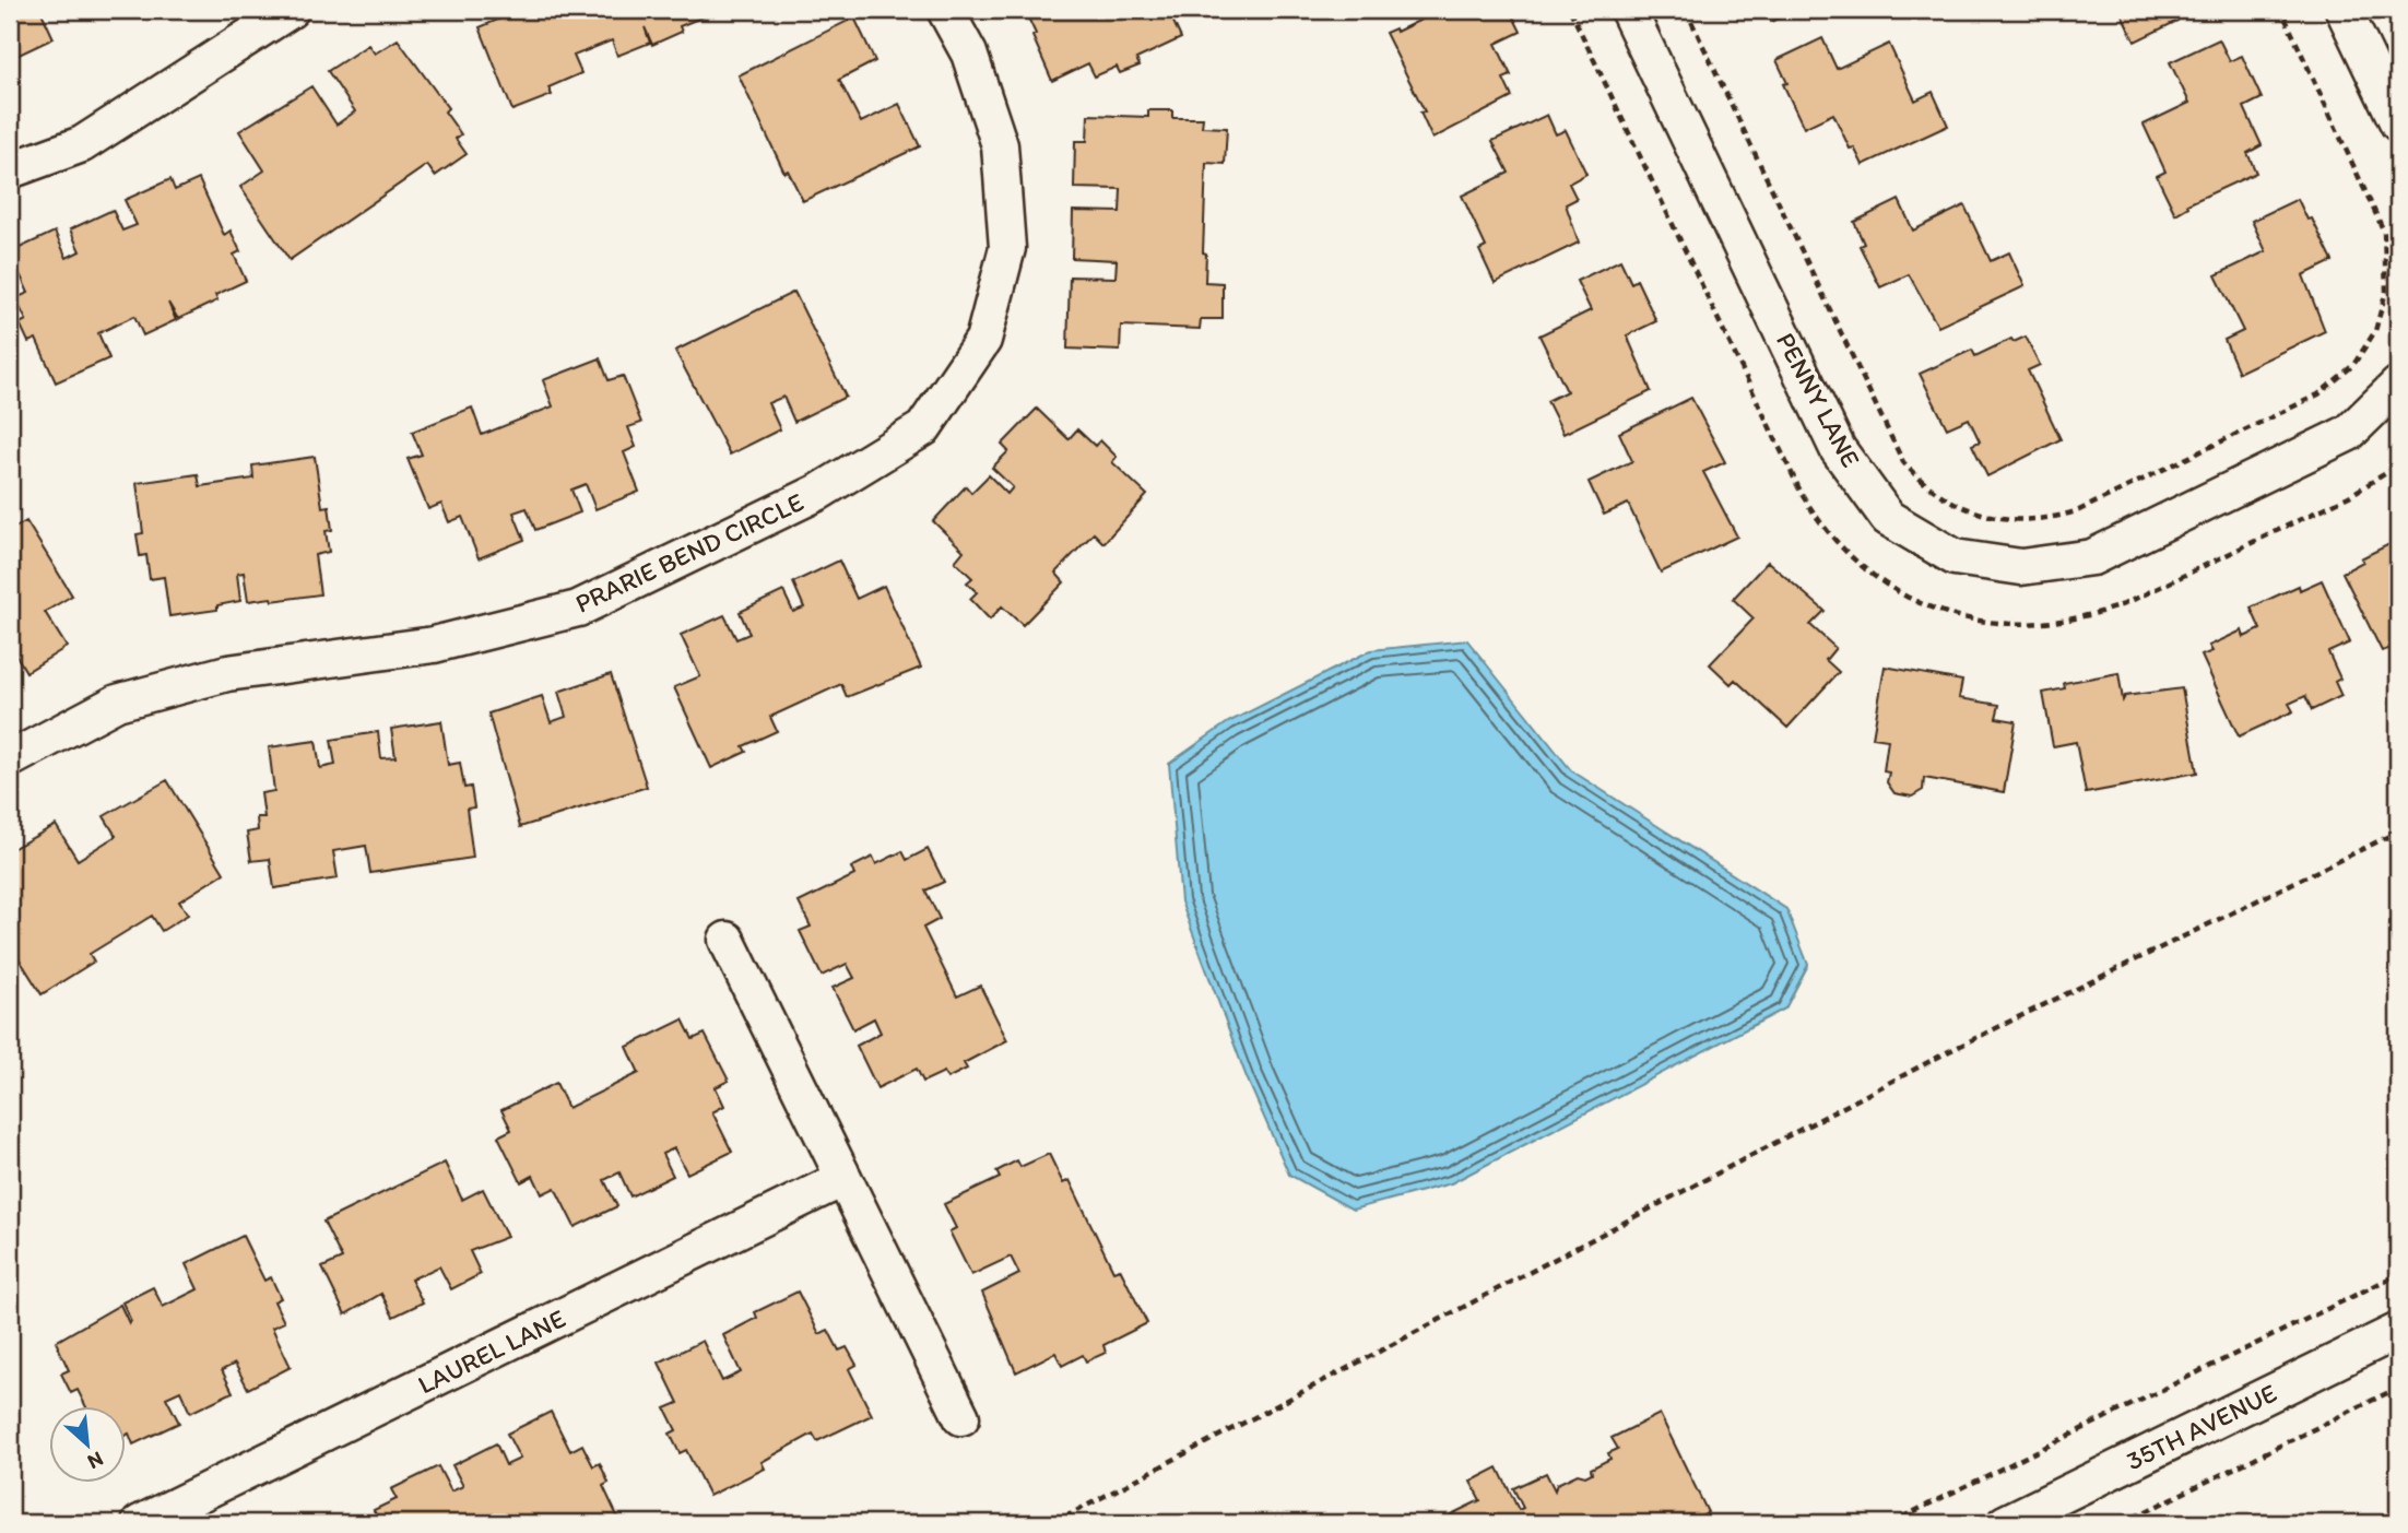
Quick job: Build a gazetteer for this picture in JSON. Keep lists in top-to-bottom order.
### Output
{
  "streets": {
    "street": [
      "PENNY LANE",
      "PRARIE BEND CIRCLE",
      "LAUREL LANE",
      "35TH AVENUE"
    ]
  },
  "north": "bottom right"
}
